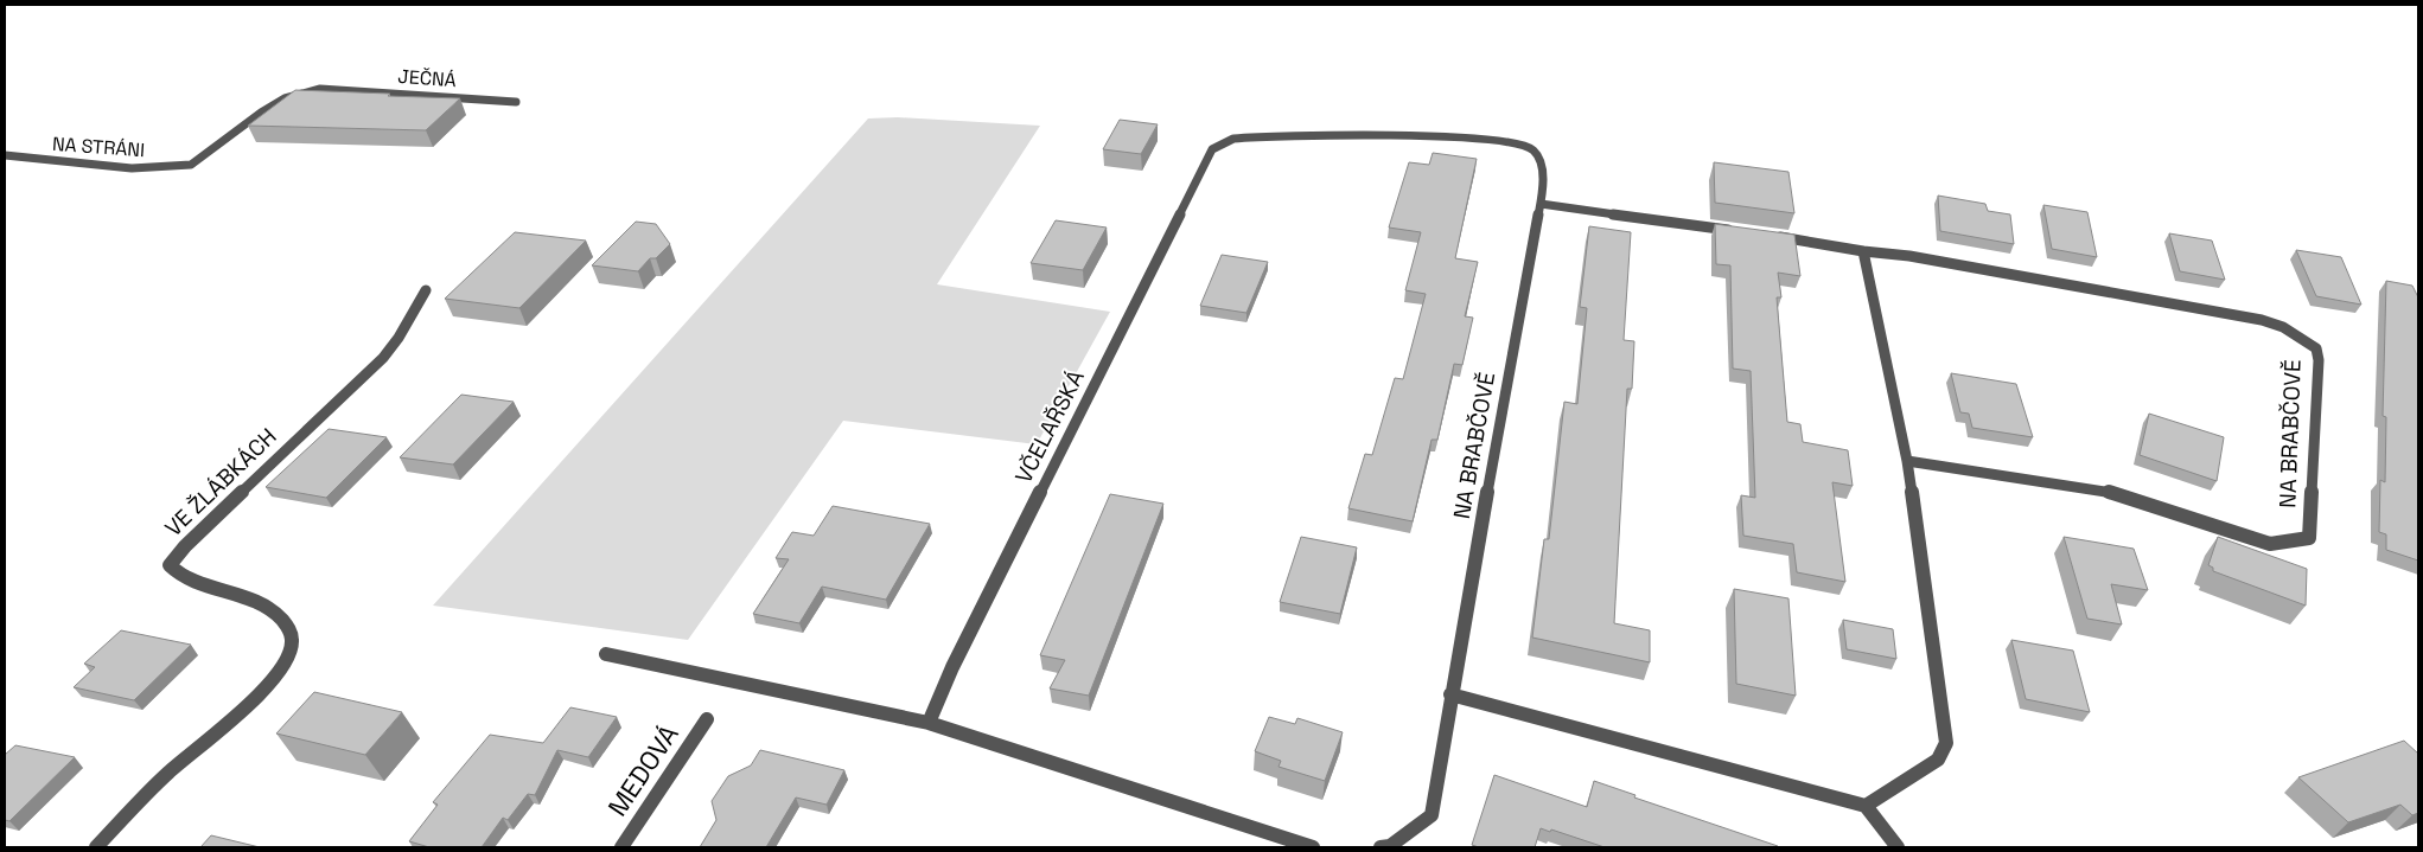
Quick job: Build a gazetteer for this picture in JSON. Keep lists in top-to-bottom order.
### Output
{
  "streets": {
    "street": [
      "JEČNÁ",
      "NA STRÁNI",
      "VČELAŘSKÁ",
      "NA BRABČOVĚ",
      "VE ŽLÁBKÁCH",
      "MEDOVÁ"
    ]
  },
  "crossings": [
    ["JEČNÁ", "NA STRÁNI"],
    ["VČELAŘSKÁ", "NA BRABČOVĚ"]
  ]
}
